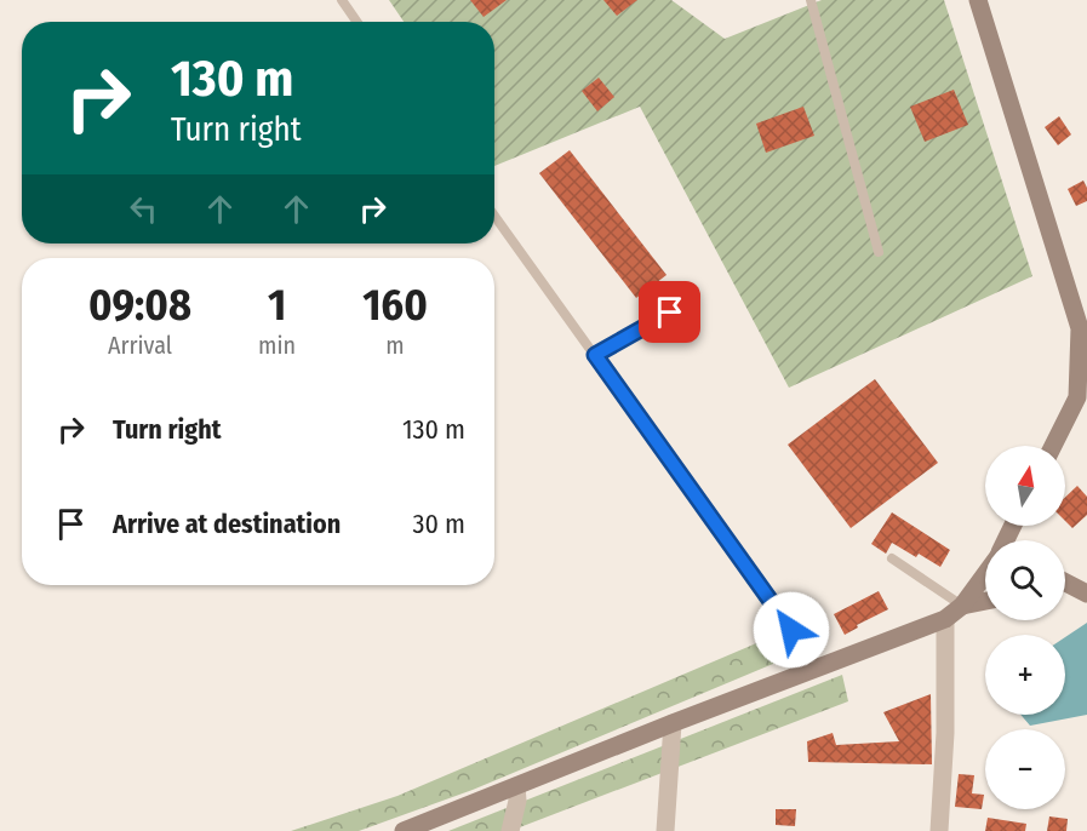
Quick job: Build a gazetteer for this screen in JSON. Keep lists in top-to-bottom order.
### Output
{
  "north": "top",
  "page": {
    "turn": ["130 m", "Turn right"],
    "eta": [
      "09:08",
      "Arrival",
      "1",
      "min",
      "160",
      "m"
    ],
    "list": [
      {
        "name": "Turn right",
        "value": "130 m"
      },
      {
        "name": "Arrive at destination",
        "value": "30 m"
      }
    ],
    "map_buttons": ["+", "−"]
  }
}
